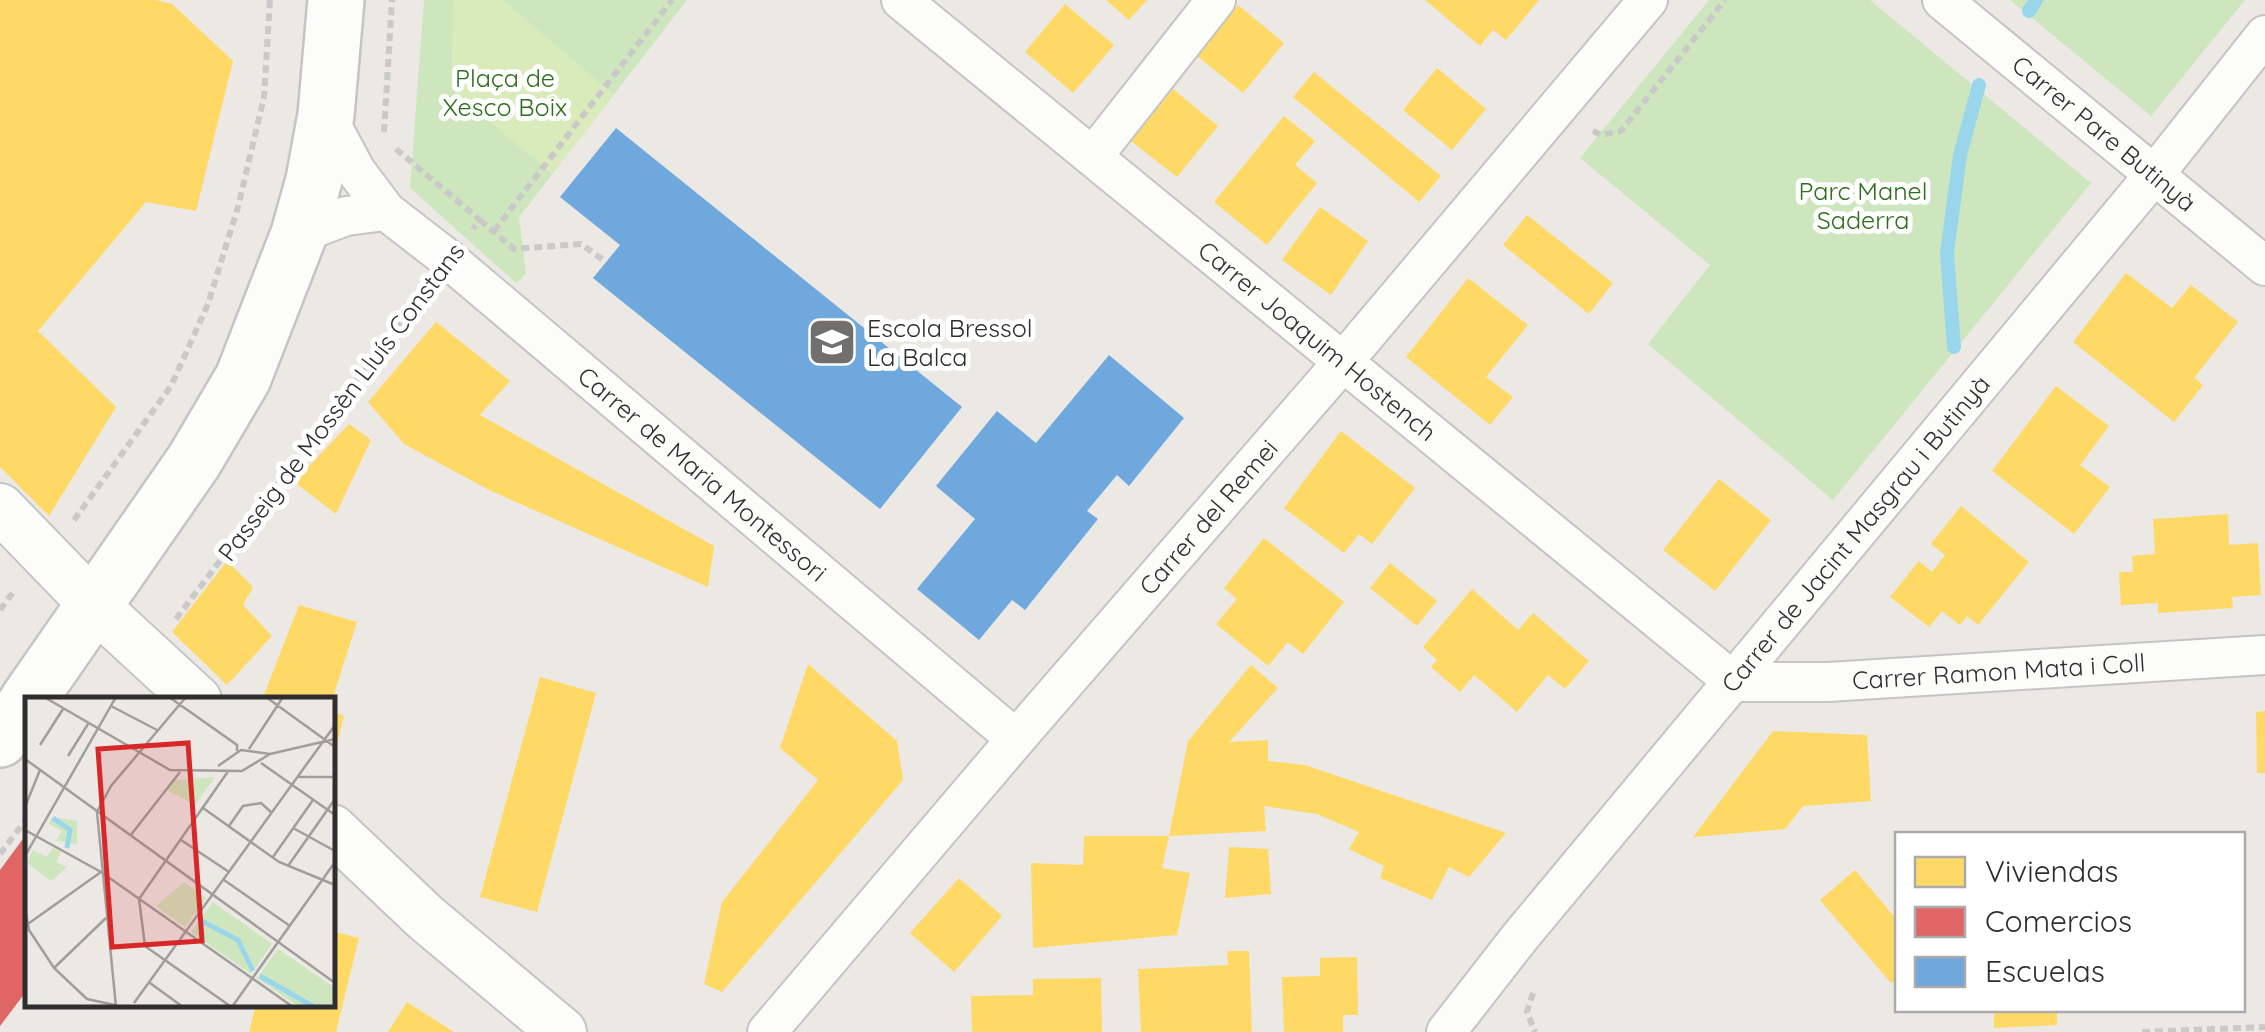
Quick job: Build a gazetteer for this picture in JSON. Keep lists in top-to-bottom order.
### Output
{
  "streets": {
    "street": [
      "Carrer Pare Butinyà",
      "Carrer Joaquim Hostench",
      "Carrer de Maria Montessori",
      "Carrer del Remei",
      "Carrer de Jacint Masgrau i Butinyà",
      "Carrer Ramon Mata i Coll"
    ],
    "path": ["Passeig de Mossèn Lluís Constans"]
  },
  "crossings": [
    ["Carrer Pare Butinyà", "Carrer de Jacint Masgrau i Butinyà"],
    ["Carrer Joaquim Hostench", "Carrer del Remei"],
    ["Carrer Joaquim Hostench", "Carrer de Jacint Masgrau i Butinyà"],
    ["Carrer Joaquim Hostench", "Carrer Ramon Mata i Coll"],
    ["Passeig de Mossèn Lluís Constans", "Carrer de Maria Montessori"],
    ["Carrer de Maria Montessori", "Carrer del Remei"],
    ["Carrer de Jacint Masgrau i Butinyà", "Carrer Ramon Mata i Coll"]
  ],
  "parks": ["Plaça de Xesco Boix", "Parc Manel Saderra"],
  "places": {
    "school or university": ["Escola Bressol La Balca"]
  },
  "legend": ["Viviendas", "Comercios", "Escuelas"]
}
